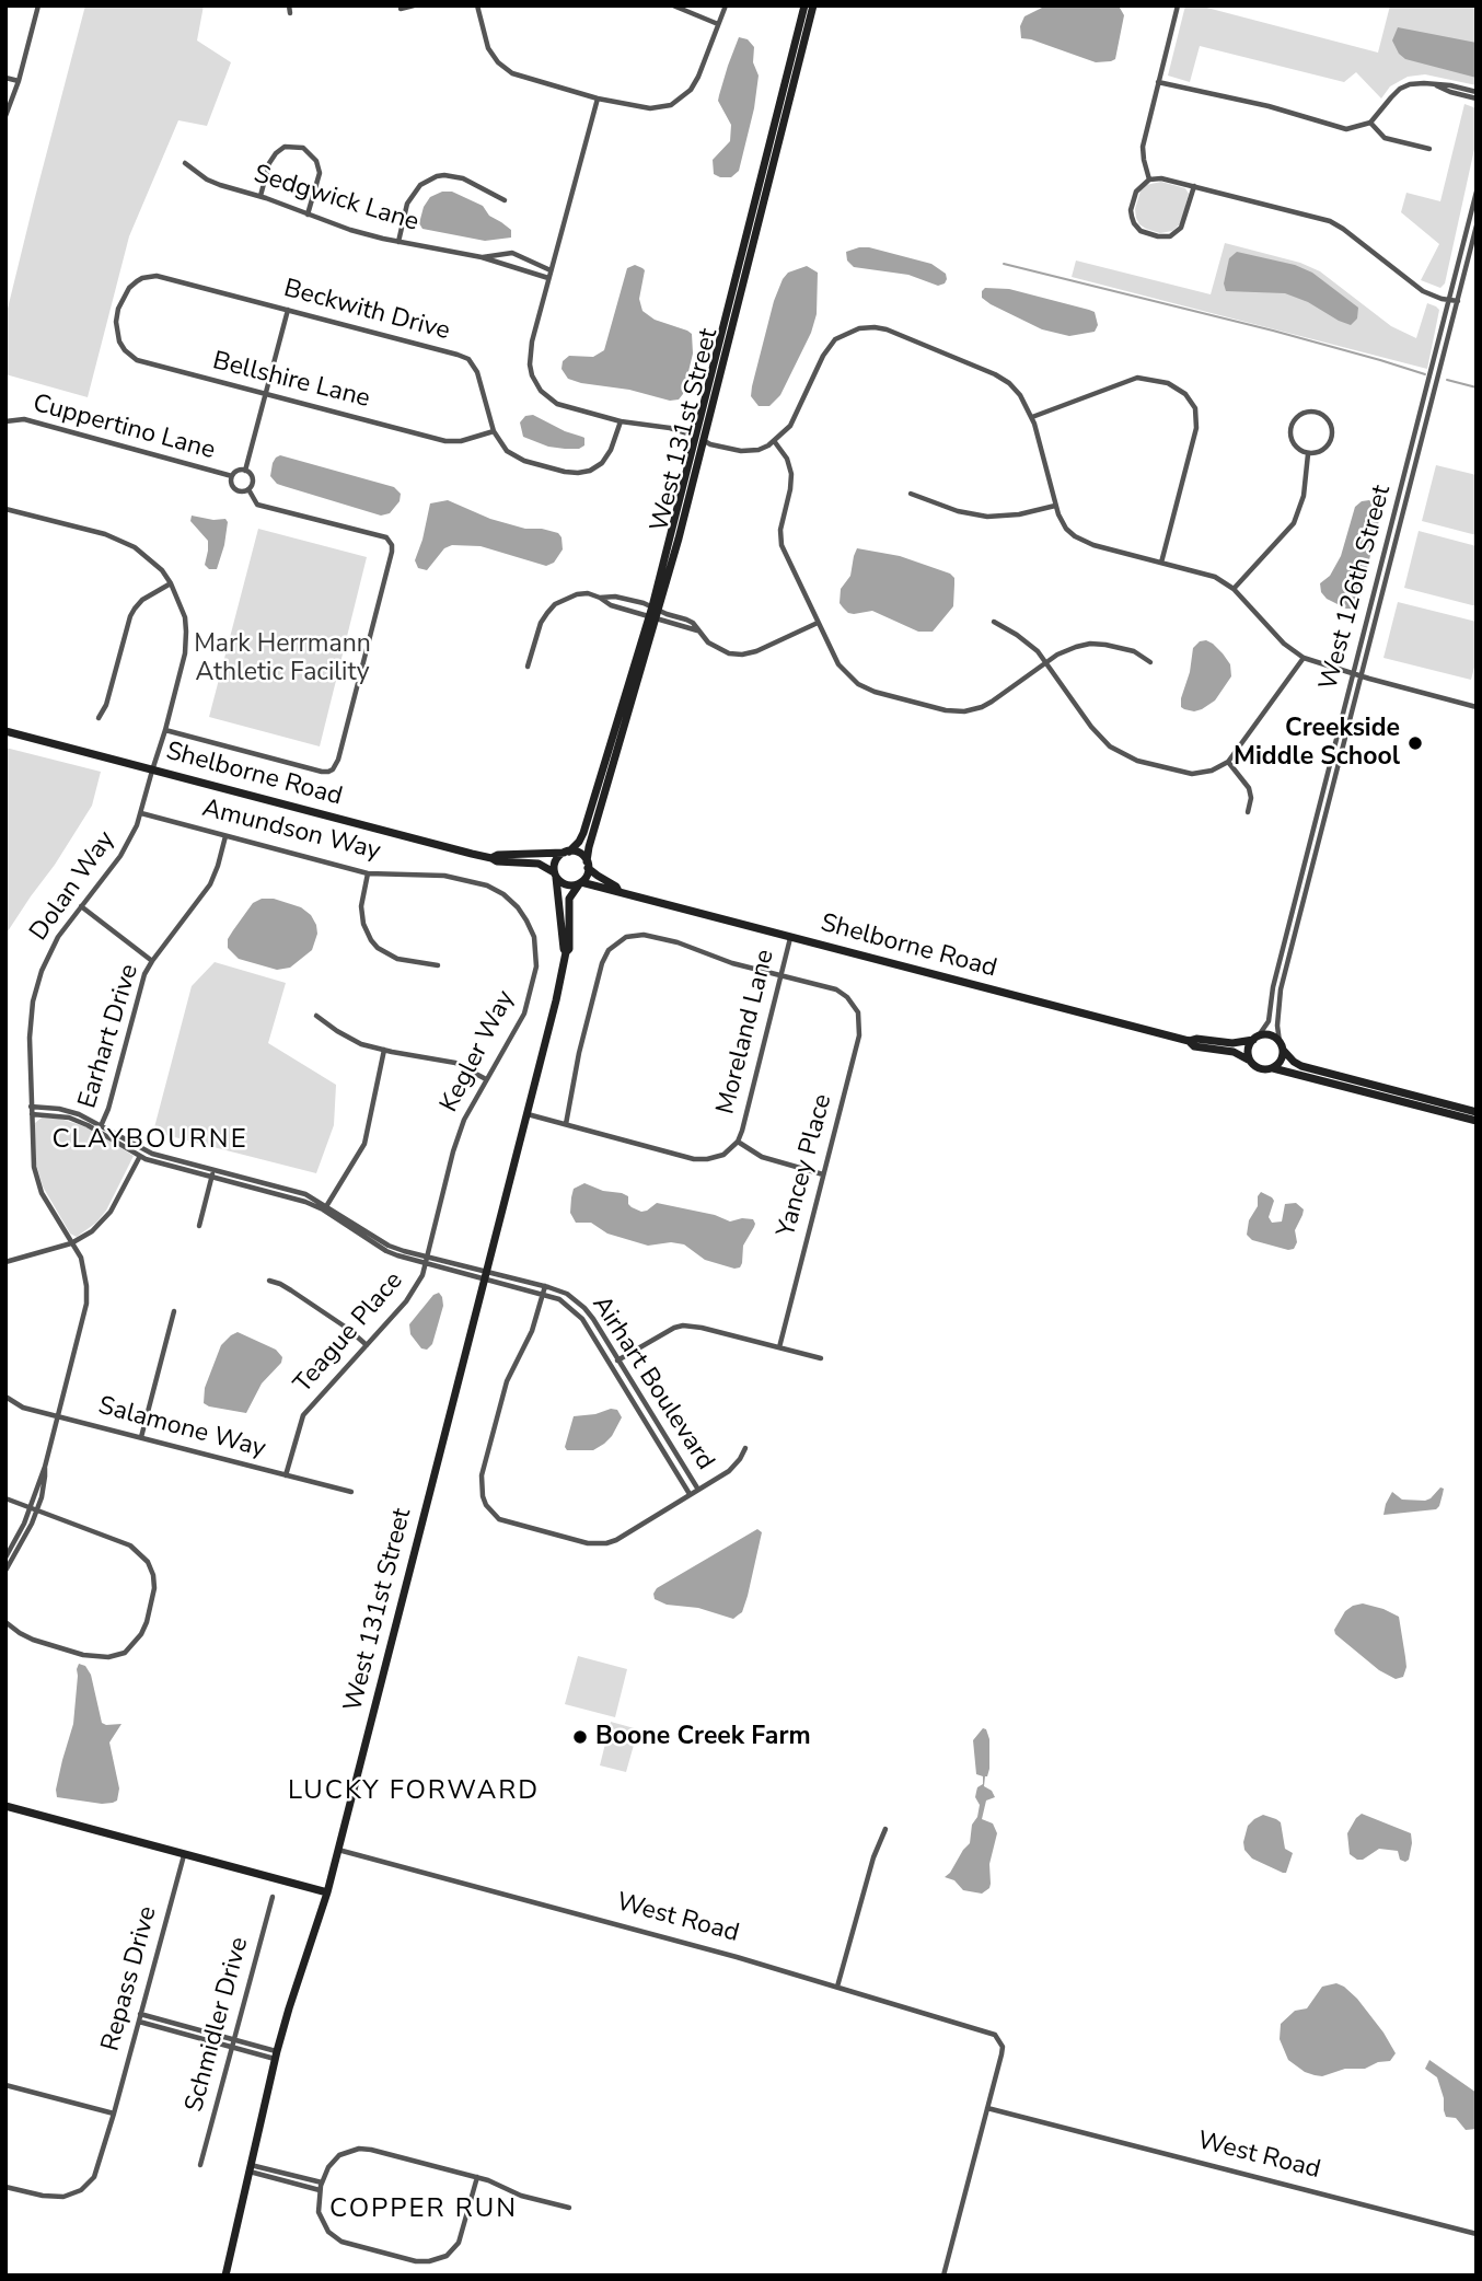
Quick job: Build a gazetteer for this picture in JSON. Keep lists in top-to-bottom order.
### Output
{
  "streets": {
    "street": [
      "Sedgwick Lane",
      "Beckwith Drive",
      "Bellshire Lane",
      "Cuppertino Lane",
      "West 131st Street",
      "West 126th Street",
      "Shelborne Road",
      "Amundson Way",
      "Dolan Way",
      "Moreland Lane",
      "Earhart Drive",
      "Kegler Way",
      "Yancey Place",
      "Teague Place",
      "Airhart Boulevard",
      "Salamone Way",
      "West Road",
      "Repass Drive",
      "Schmidler Drive"
    ]
  },
  "crossings": [
    ["Beckwith Drive", "Bellshire Lane"],
    ["West 131st Street", "Shelborne Road"],
    ["West 131st Street", "Moreland Lane"],
    ["West 131st Street", "Airhart Boulevard"],
    ["West 131st Street", "West Road"],
    ["West 126th Street", "Shelborne Road"],
    ["Shelborne Road", "Dolan Way"],
    ["Shelborne Road", "Moreland Lane"],
    ["Amundson Way", "Dolan Way"],
    ["Amundson Way", "Earhart Drive"],
    ["Amundson Way", "Kegler Way"],
    ["Dolan Way", "Salamone Way"],
    ["Moreland Lane", "Yancey Place"],
    ["Kegler Way", "Teague Place"],
    ["Teague Place", "Salamone Way"]
  ],
  "districts": ["CLAYBOURNE", "LUCKY FORWARD", "COPPER RUN"],
  "parks": ["Mark Herrmann Athletic Facility"],
  "places": ["Creekside Middle School", "Boone Creek Farm"]
}
